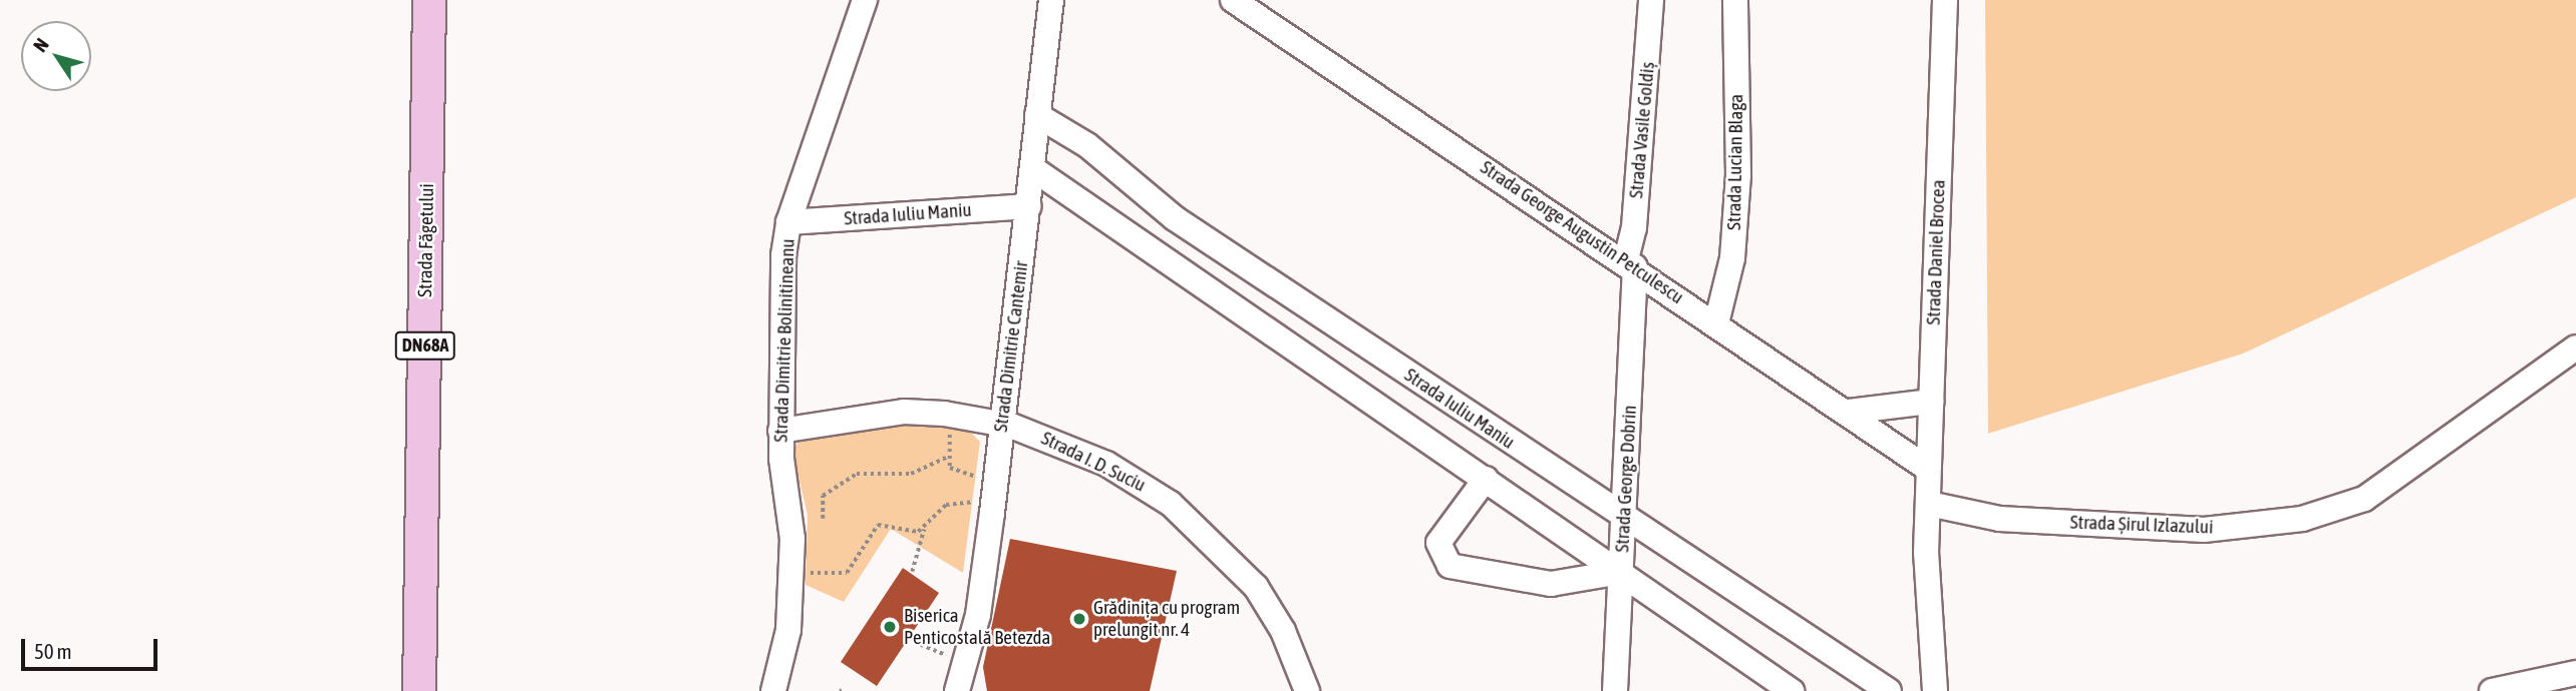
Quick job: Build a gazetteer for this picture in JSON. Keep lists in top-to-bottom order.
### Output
{
  "streets": {
    "main road": ["Strada Făgetului", "DN68A"],
    "street": [
      "Strada Vasile Goldiș",
      "Strada Lucian Blaga",
      "Strada Iuliu Maniu",
      "Strada George Augustin Petculescu",
      "Strada Daniel Brocea",
      "Strada Dimitrie Bolinitineanu",
      "Strada Dimitrie Cantemir",
      "Strada I. D. Suciu",
      "Strada George Dobrin",
      "Strada Șirul Izlazului"
    ]
  },
  "crossings": [
    ["Strada Vasile Goldiș", "Strada George Augustin Petculescu"],
    ["Strada Vasile Goldiș", "Strada George Dobrin"],
    ["Strada Lucian Blaga", "Strada George Augustin Petculescu"],
    ["Strada Iuliu Maniu", "Strada Dimitrie Bolinitineanu"],
    ["Strada Iuliu Maniu", "Strada Dimitrie Cantemir"],
    ["Strada Iuliu Maniu", "Strada George Dobrin"],
    ["Strada George Augustin Petculescu", "Strada Daniel Brocea"],
    ["Strada George Augustin Petculescu", "Strada George Dobrin"],
    ["Strada Daniel Brocea", "Strada Șirul Izlazului"],
    ["Strada Dimitrie Bolinitineanu", "Strada I. D. Suciu"],
    ["Strada Dimitrie Cantemir", "Strada I. D. Suciu"]
  ],
  "places": ["Grădinița cu program prelungit nr. 4", "Biserica Penticostală Betezda"],
  "scale_bar": "50 m",
  "north": "top left"
}
